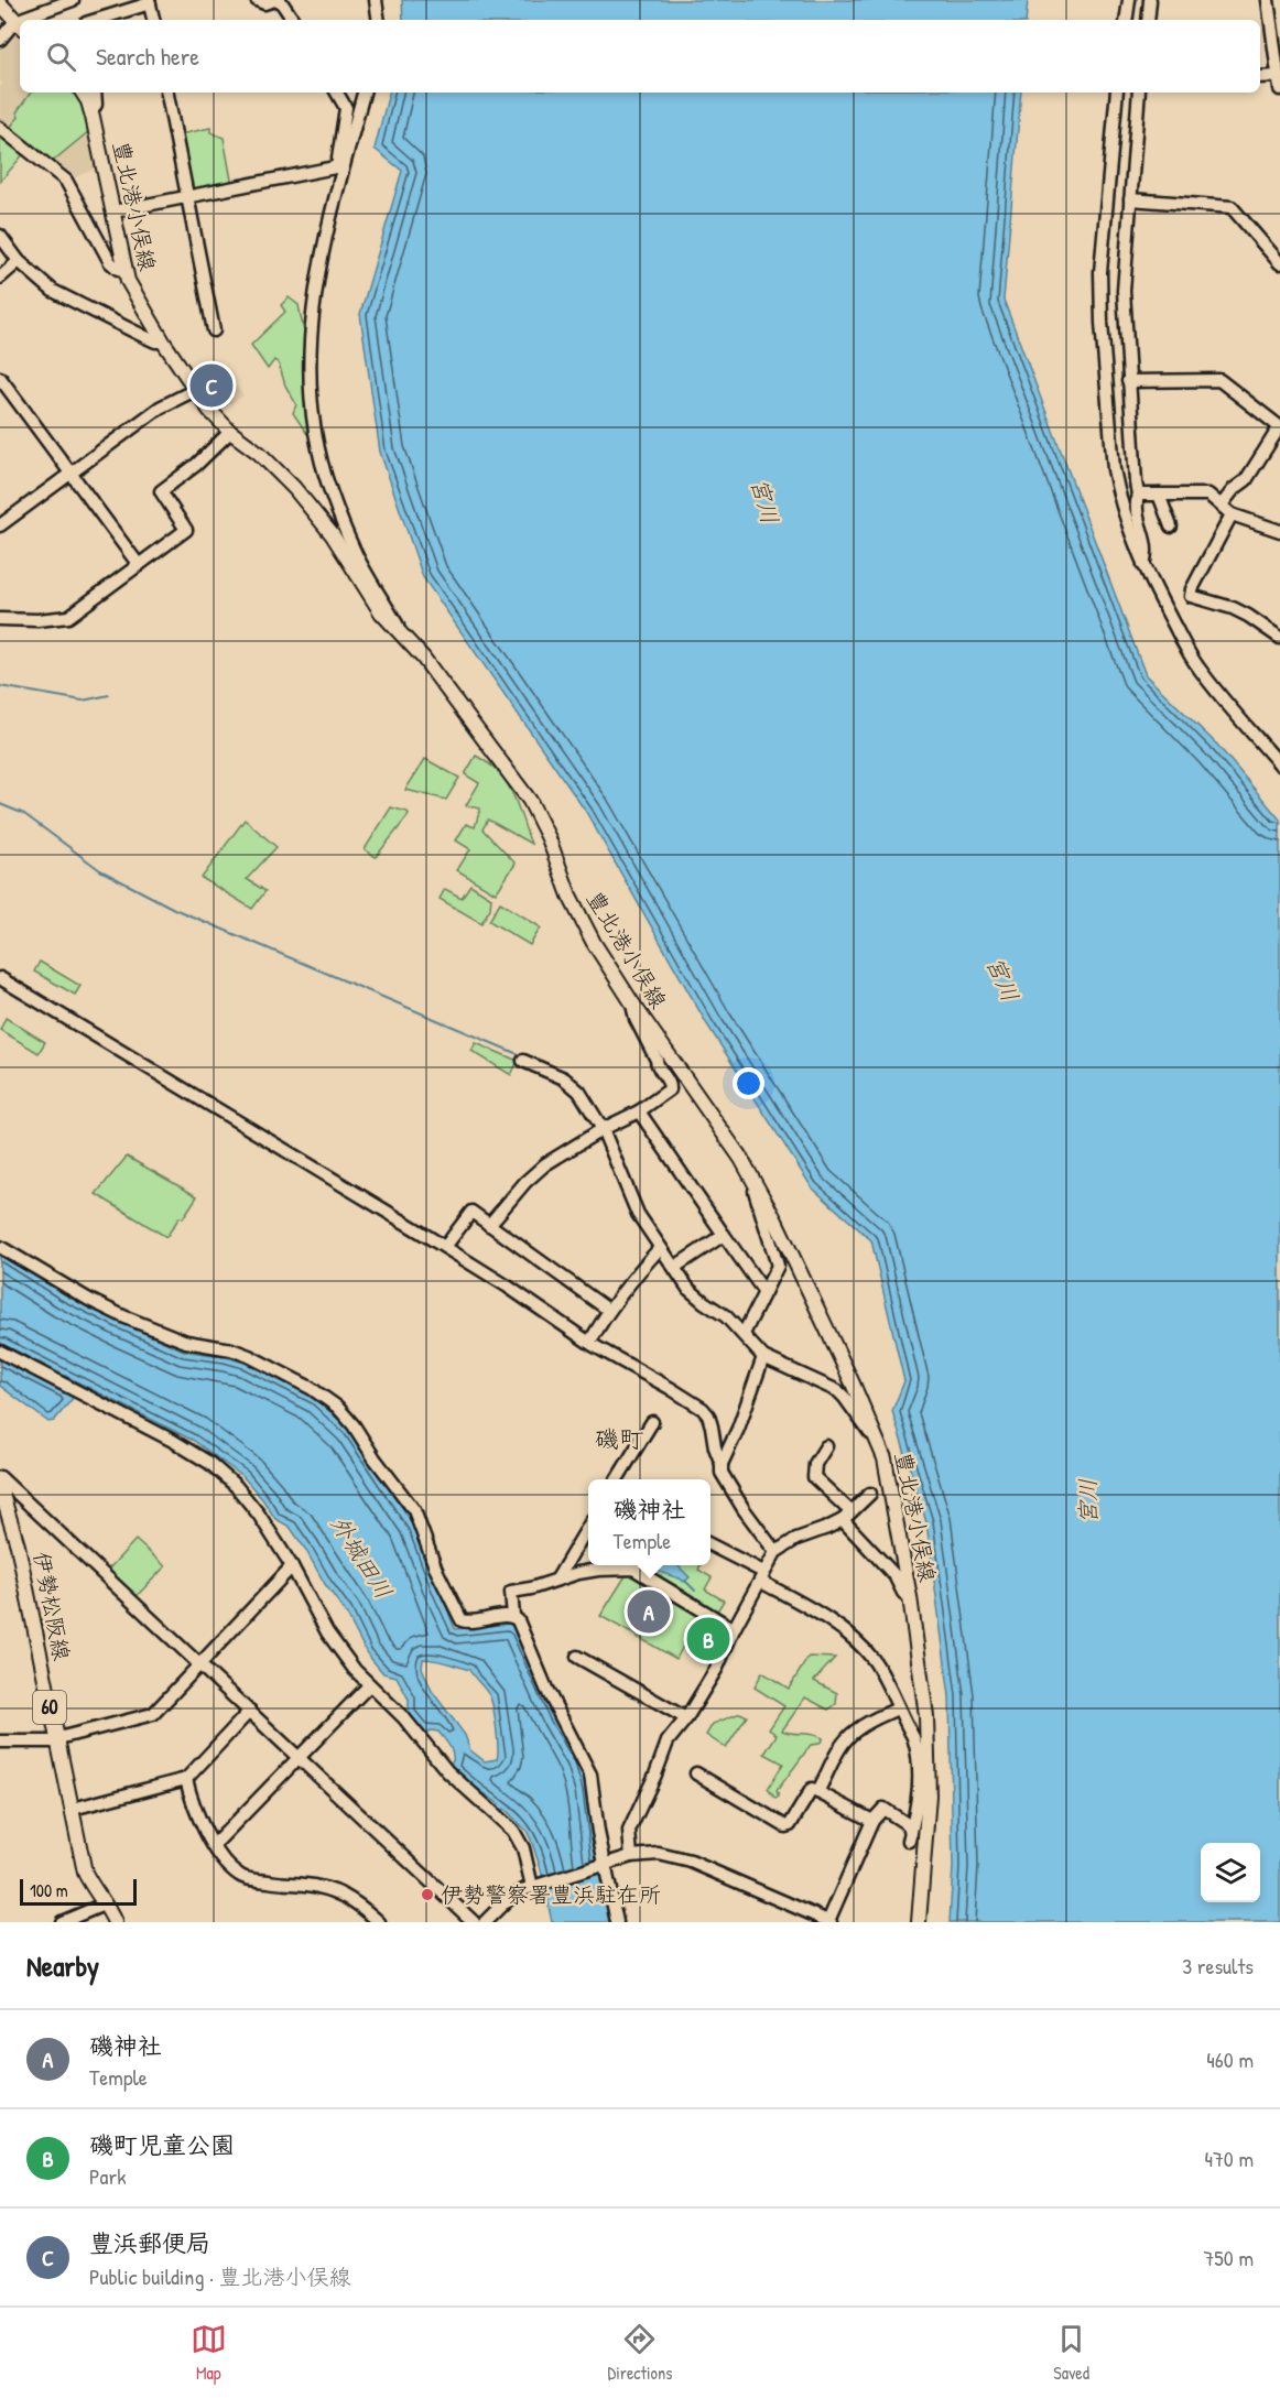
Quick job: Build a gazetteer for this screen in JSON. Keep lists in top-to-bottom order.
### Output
{
  "streets": {
    "main road": ["豊北港小俣線", "伊勢松阪線", "60"]
  },
  "districts": ["磯町"],
  "water": ["宮川", "外城田川"],
  "places": ["伊勢警察署豊浜駐在所"],
  "scale_bar": "100 m",
  "page": {
    "search": "Search here",
    "pins": ["C", "A", "B"],
    "popup": ["磯神社", "Temple"],
    "scale": "100 m",
    "heading": ["Nearby", "3 results"],
    "list": [
      {
        "mark": "A",
        "name": "磯神社",
        "note": "Temple",
        "value": "460 m"
      },
      {
        "mark": "B",
        "name": "磯町児童公園",
        "note": "Park",
        "value": "470 m"
      },
      {
        "mark": "C",
        "name": "豊浜郵便局",
        "note": "Public building · 豊北港小俣線",
        "value": "750 m"
      }
    ],
    "nav": ["Map", "Directions", "Saved"]
  }
}
